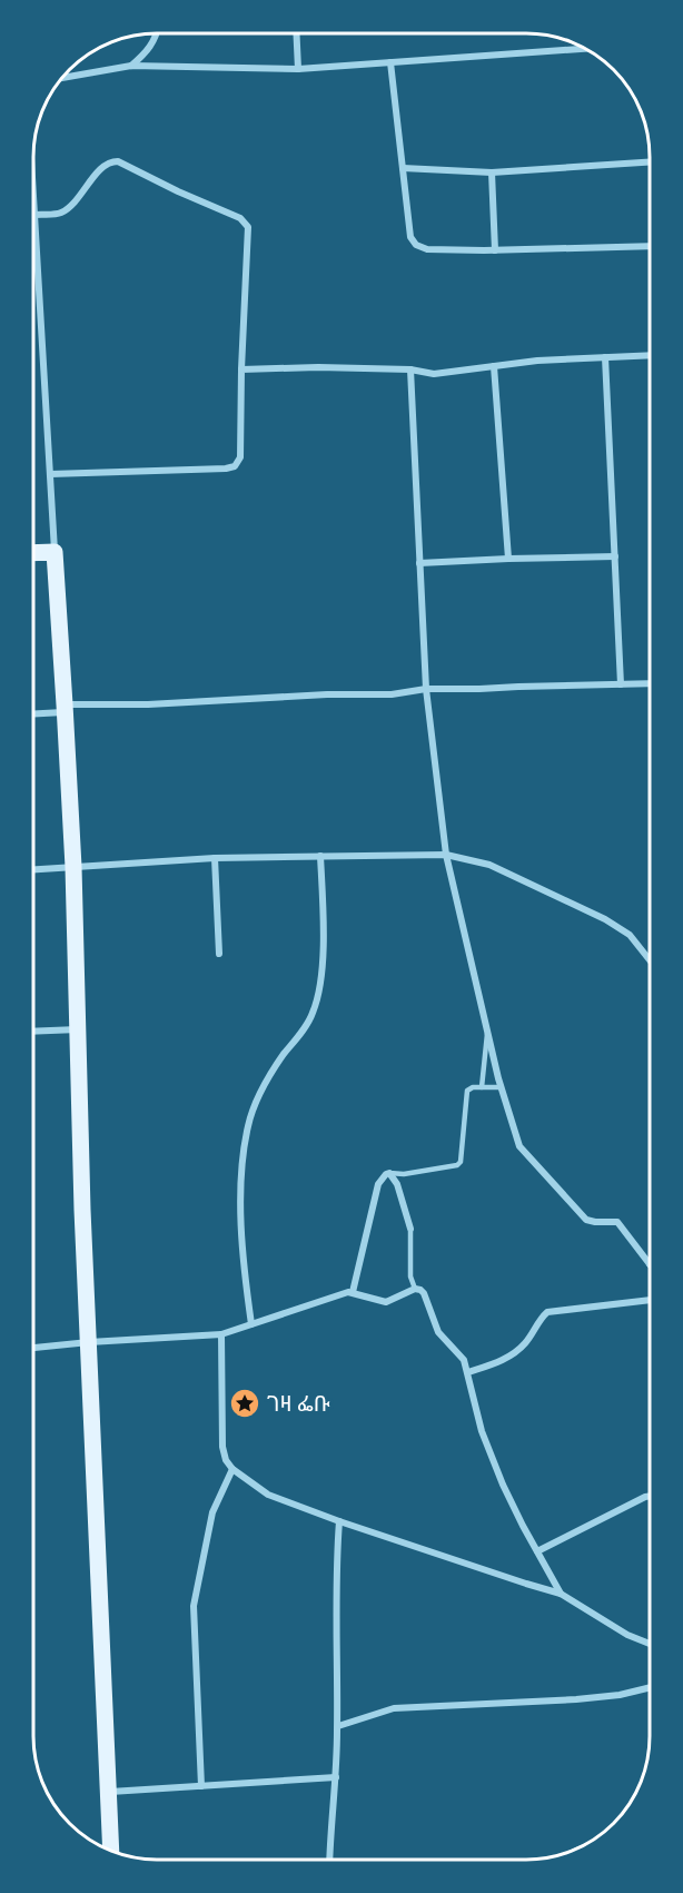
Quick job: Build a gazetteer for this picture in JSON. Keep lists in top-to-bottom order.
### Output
{
  "places": {
    "place": ["ገዛ ፌቡ"]
  }
}
